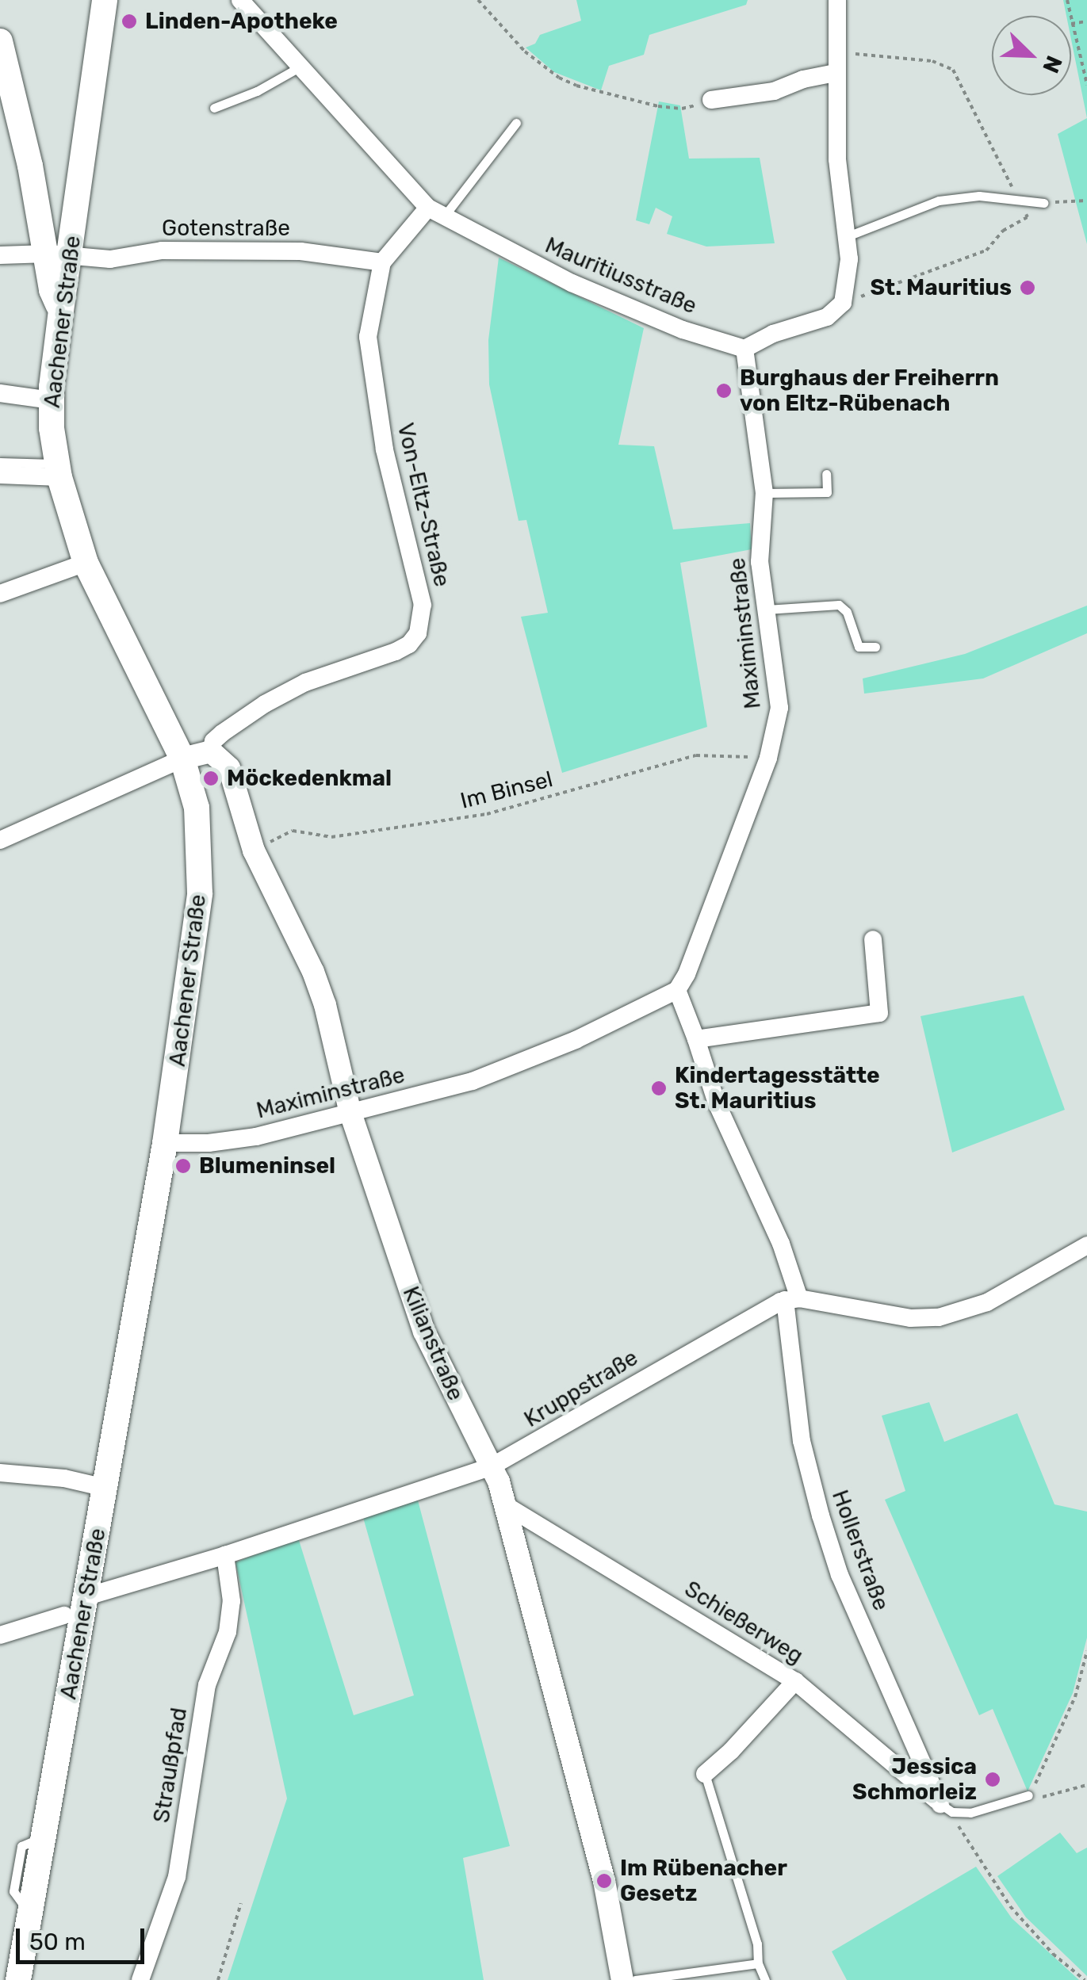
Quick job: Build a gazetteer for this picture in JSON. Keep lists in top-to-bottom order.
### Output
{
  "streets": {
    "main road": ["Aachener Straße"],
    "street": [
      "Gotenstraße",
      "Mauritiusstraße",
      "Von-Eltz-Straße",
      "Maximinstraße",
      "Kilianstraße",
      "Kruppstraße",
      "Hollerstraße",
      "Schießerweg",
      "Straußpfad"
    ],
    "path": ["Im Binsel"]
  },
  "crossings": [
    ["Gotenstraße", "Aachener Straße"],
    ["Gotenstraße", "Von-Eltz-Straße"],
    ["Mauritiusstraße", "Von-Eltz-Straße"],
    ["Mauritiusstraße", "Maximinstraße"],
    ["Aachener Straße", "Maximinstraße"],
    ["Aachener Straße", "Kruppstraße"],
    ["Von-Eltz-Straße", "Kilianstraße"],
    ["Maximinstraße", "Im Binsel"],
    ["Maximinstraße", "Kilianstraße"],
    ["Im Binsel", "Kilianstraße"],
    ["Kilianstraße", "Kruppstraße"],
    ["Kilianstraße", "Schießerweg"],
    ["Kruppstraße", "Hollerstraße"],
    ["Kruppstraße", "Straußpfad"],
    ["Hollerstraße", "Schießerweg"]
  ],
  "places": [
    "Linden-Apotheke",
    "St. Mauritius",
    "Burghaus der Freiherrn von Eltz-Rübenach",
    "Möckedenkmal",
    "Kindertagesstätte St. Mauritius",
    "Blumeninsel",
    "Jessica Schmorleiz",
    "Im Rübenacher Gesetz"
  ],
  "scale_bar": "50 m",
  "north": "bottom right"
}
